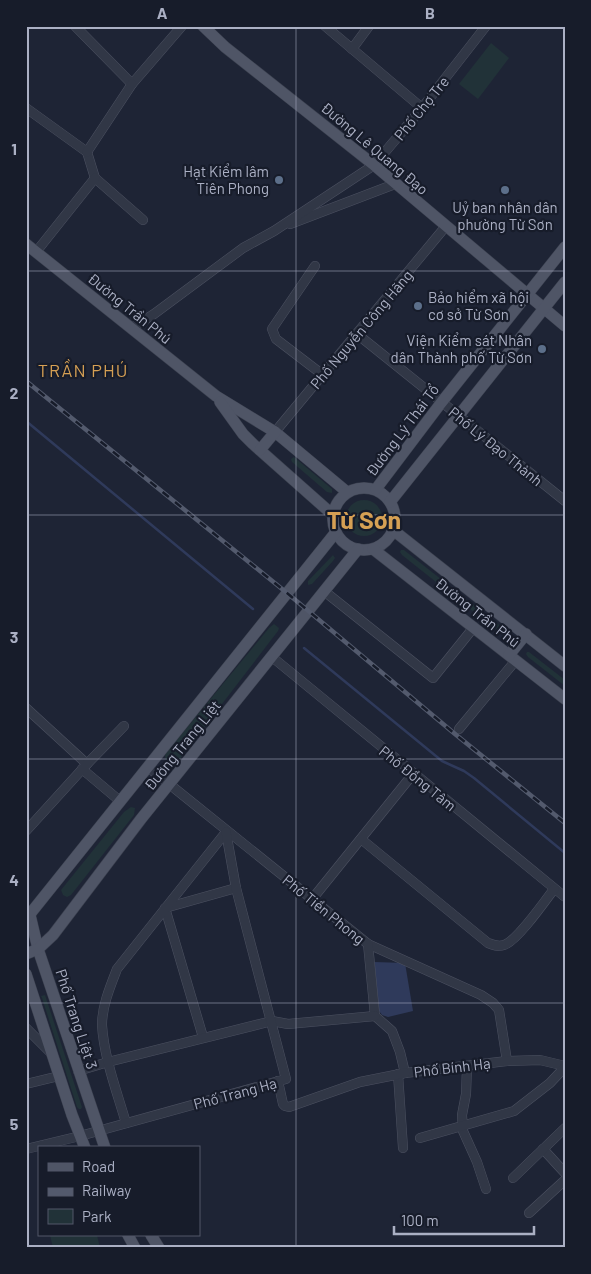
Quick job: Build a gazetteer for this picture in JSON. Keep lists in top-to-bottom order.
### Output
{
  "streets": {
    "main road": [
      "Đường Lê Quang Đạo",
      "Đường Trần Phú",
      "Đường Lý Thái Tổ",
      "Đường Trang Liệt",
      "Phố Trang Liệt 3"
    ],
    "street": [
      "Phố Chợ Tre",
      "Phố Nguyễn Công Hãng",
      "Phố Lý Đạo Thành",
      "Phố Đồng Tâm",
      "Phố Tiền Phong",
      "Phố Bính Hạ",
      "Phố Trang Hạ"
    ]
  },
  "crossings": [
    ["Phố Chợ Tre", "Đường Lê Quang Đạo"],
    ["Phố Chợ Tre", "Đường Trần Phú"],
    ["Đường Lê Quang Đạo", "Phố Nguyễn Công Hãng"],
    ["Đường Lê Quang Đạo", "Đường Lý Thái Tổ"],
    ["Đường Trần Phú", "Phố Nguyễn Công Hãng"],
    ["Đường Trần Phú", "Đường Lý Thái Tổ"],
    ["Đường Trần Phú", "Đường Trang Liệt"],
    ["Phố Nguyễn Công Hãng", "Phố Lý Đạo Thành"],
    ["Đường Lý Thái Tổ", "Phố Lý Đạo Thành"],
    ["Đường Lý Thái Tổ", "Đường Trang Liệt"],
    ["Đường Trang Liệt", "Phố Đồng Tâm"],
    ["Đường Trang Liệt", "Phố Tiền Phong"],
    ["Đường Trang Liệt", "Phố Trang Liệt 3"],
    ["Phố Tiền Phong", "Phố Bính Hạ"],
    ["Phố Trang Liệt 3", "Phố Trang Hạ"]
  ],
  "districts": ["TRẦN PHÚ", "Từ Sơn"],
  "places": [
    "Hạt Kiểm lâm Tiên Phong",
    "Uỷ ban nhân dân phường Từ Sơn",
    "Bảo hiểm xã hội cơ sở Từ Sơn",
    "Viện Kiểm sát Nhân dân Thành phố Từ Sơn"
  ],
  "legend": ["Road", "Railway", "Park"],
  "scale_bar": "100 m",
  "grid": {
    "columns": ["A", "B"],
    "rows": [
      "1",
      "2",
      "3",
      "4",
      "5"
    ]
  }
}
